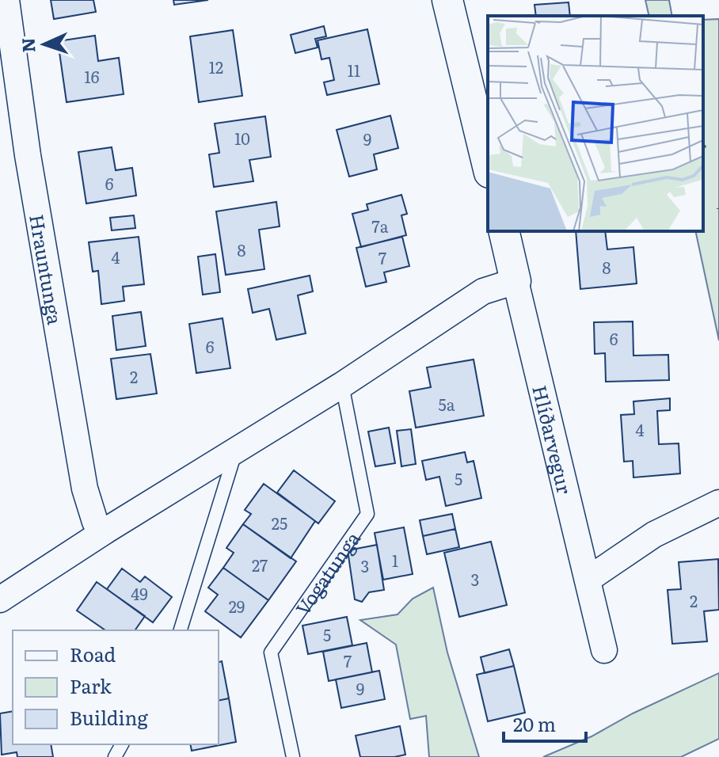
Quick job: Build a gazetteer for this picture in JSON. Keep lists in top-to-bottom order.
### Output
{
  "streets": {
    "street": ["Hrauntunga", "Hlíðarvegur"],
    "lane": ["Vogatunga"]
  },
  "house_numbers": [
    "12",
    "11",
    "16",
    "10",
    "9",
    "6",
    "7a",
    "8",
    "4",
    "7",
    "8",
    "6",
    "6",
    "2",
    "5a",
    "4",
    "5",
    "25",
    "1",
    "27",
    "3",
    "3",
    "49",
    "2",
    "29",
    "5",
    "7",
    "9"
  ],
  "legend": ["Road", "Park", "Building"],
  "scale_bar": "20 m",
  "north": "left"
}
